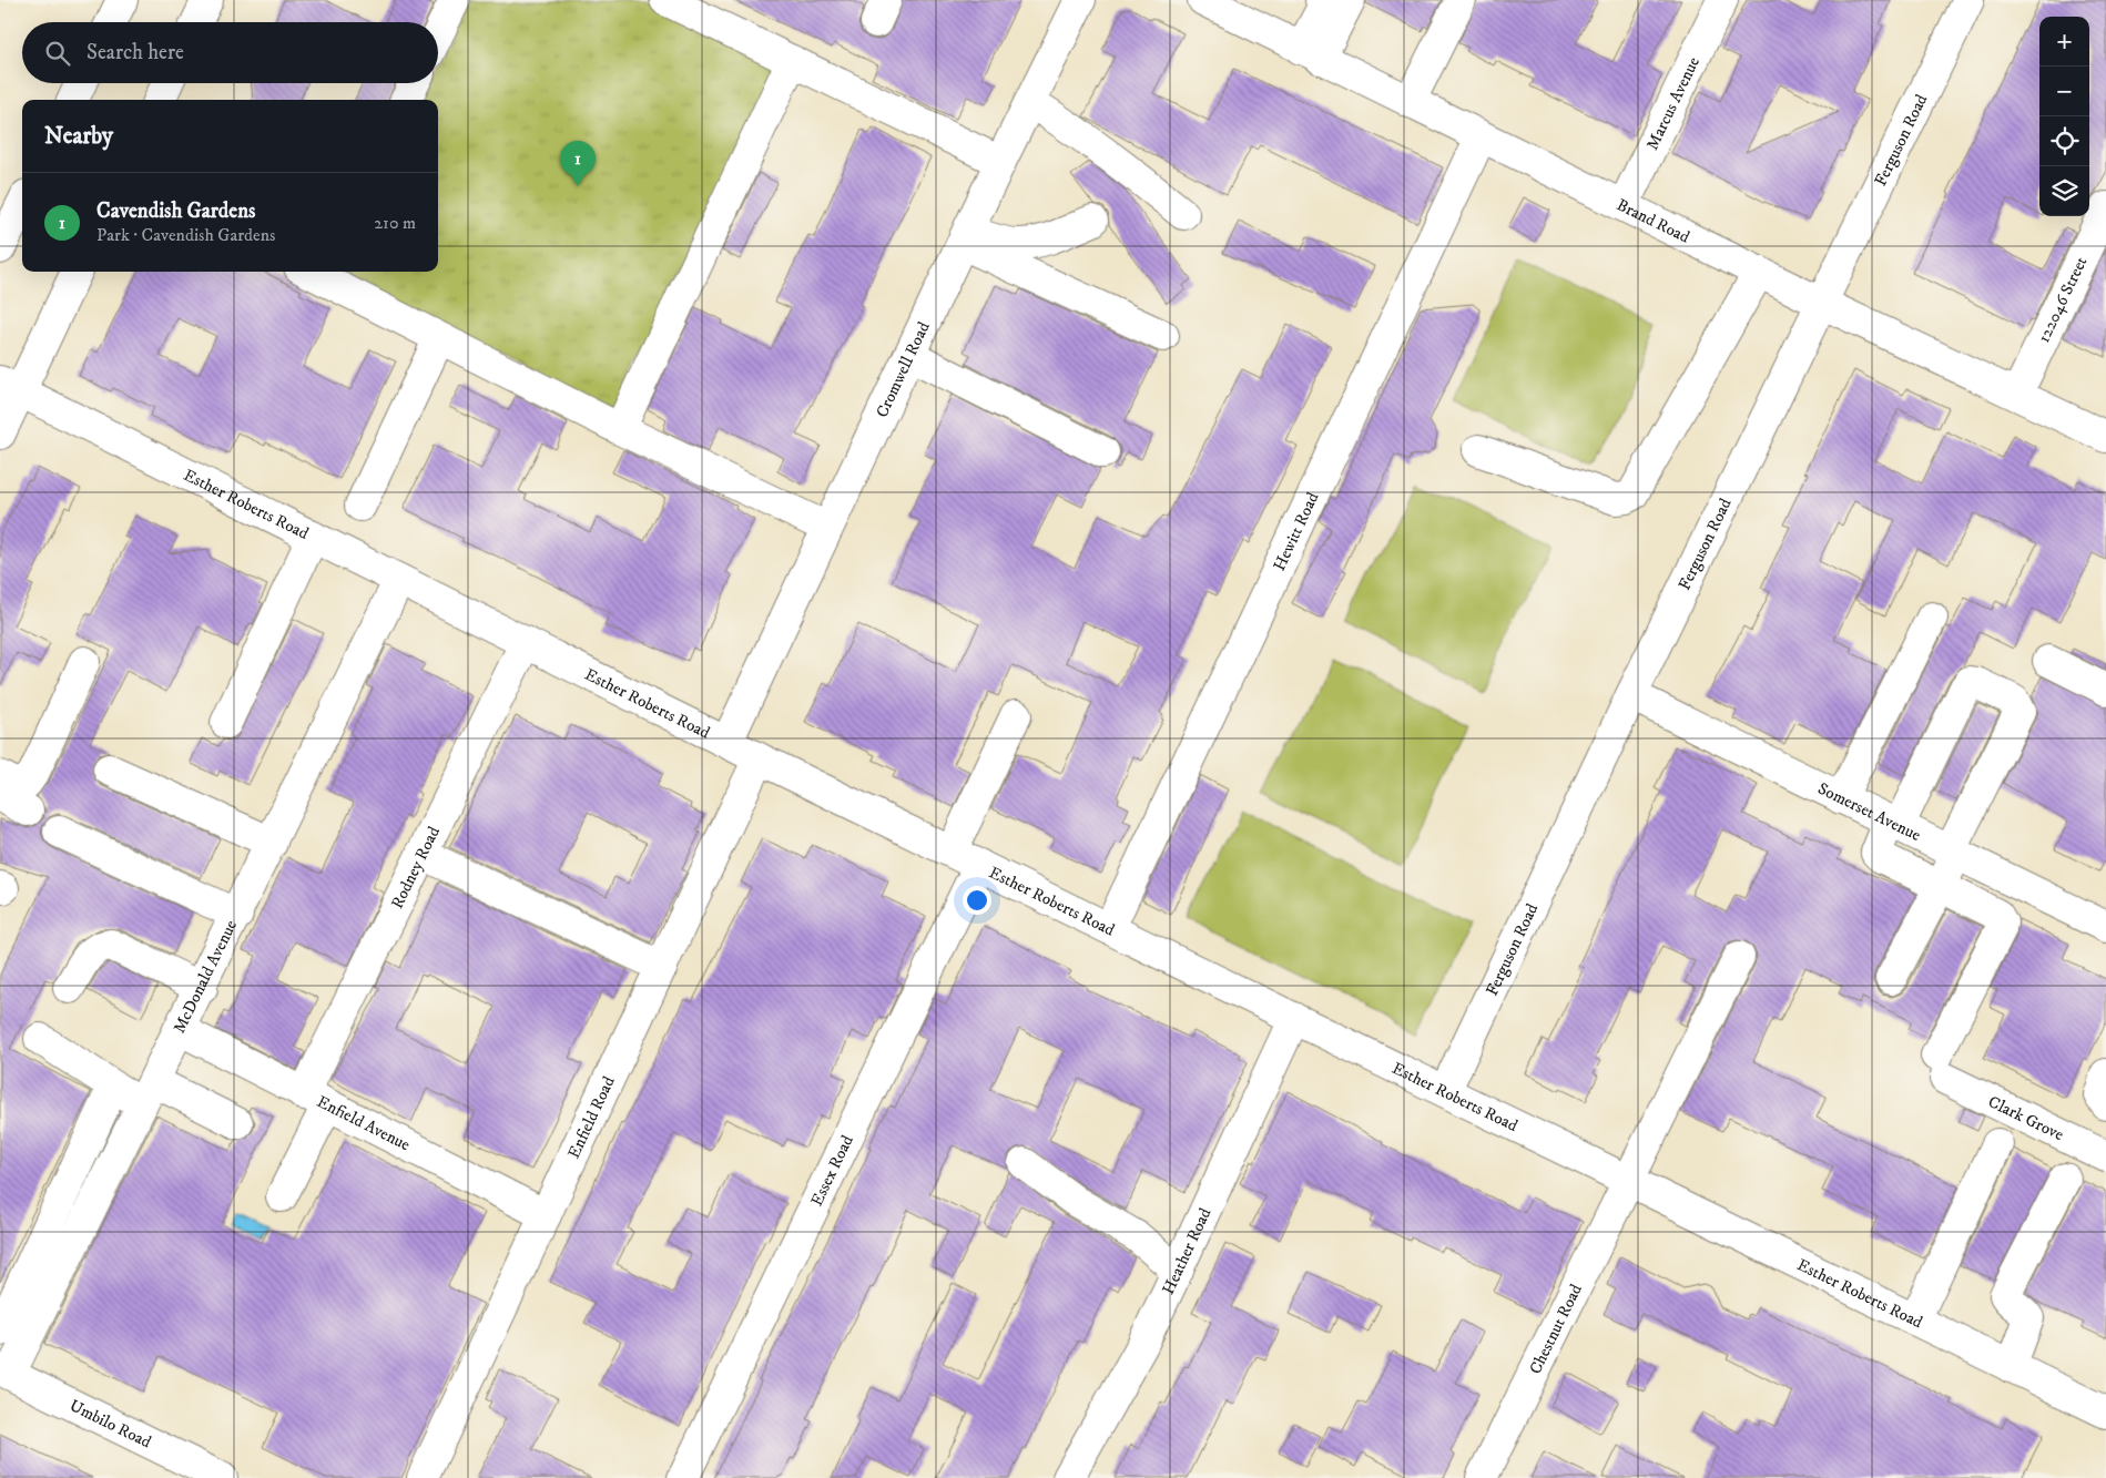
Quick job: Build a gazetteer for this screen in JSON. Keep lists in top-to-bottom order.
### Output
{
  "streets": {
    "street": [
      "Marcus Avenue",
      "Ferguson Road",
      "Brand Road",
      "122046 Street",
      "Cromwell Road",
      "Esther Roberts Road",
      "Hewitt Road",
      "Somerset Avenue",
      "Rodney Road",
      "McDonald Avenue",
      "Enfield Road",
      "Clark Grove",
      "Enfield Avenue",
      "Essex Road",
      "Heather Road",
      "Chestnut Road",
      "Umbilo Road"
    ]
  },
  "crossings": [
    ["Marcus Avenue", "Brand Road"],
    ["Ferguson Road", "Brand Road"],
    ["Ferguson Road", "Esther Roberts Road"],
    ["Ferguson Road", "Somerset Avenue"],
    ["Brand Road", "122046 Street"],
    ["Brand Road", "Hewitt Road"],
    ["Cromwell Road", "Esther Roberts Road"],
    ["Esther Roberts Road", "Hewitt Road"],
    ["Esther Roberts Road", "Rodney Road"],
    ["Esther Roberts Road", "McDonald Avenue"],
    ["Esther Roberts Road", "Enfield Road"],
    ["Esther Roberts Road", "Essex Road"],
    ["Esther Roberts Road", "Heather Road"],
    ["Esther Roberts Road", "Chestnut Road"],
    ["Rodney Road", "Enfield Avenue"],
    ["McDonald Avenue", "Enfield Avenue"],
    ["McDonald Avenue", "Umbilo Road"],
    ["Enfield Road", "Enfield Avenue"]
  ],
  "page": {
    "map_buttons": ["+", "−"],
    "search": "Search here",
    "heading": "Nearby",
    "pins": "1",
    "list": [
      {
        "mark": "1",
        "name": "Cavendish Gardens",
        "note": "Park · Cavendish Gardens",
        "value": "210 m"
      }
    ]
  }
}
